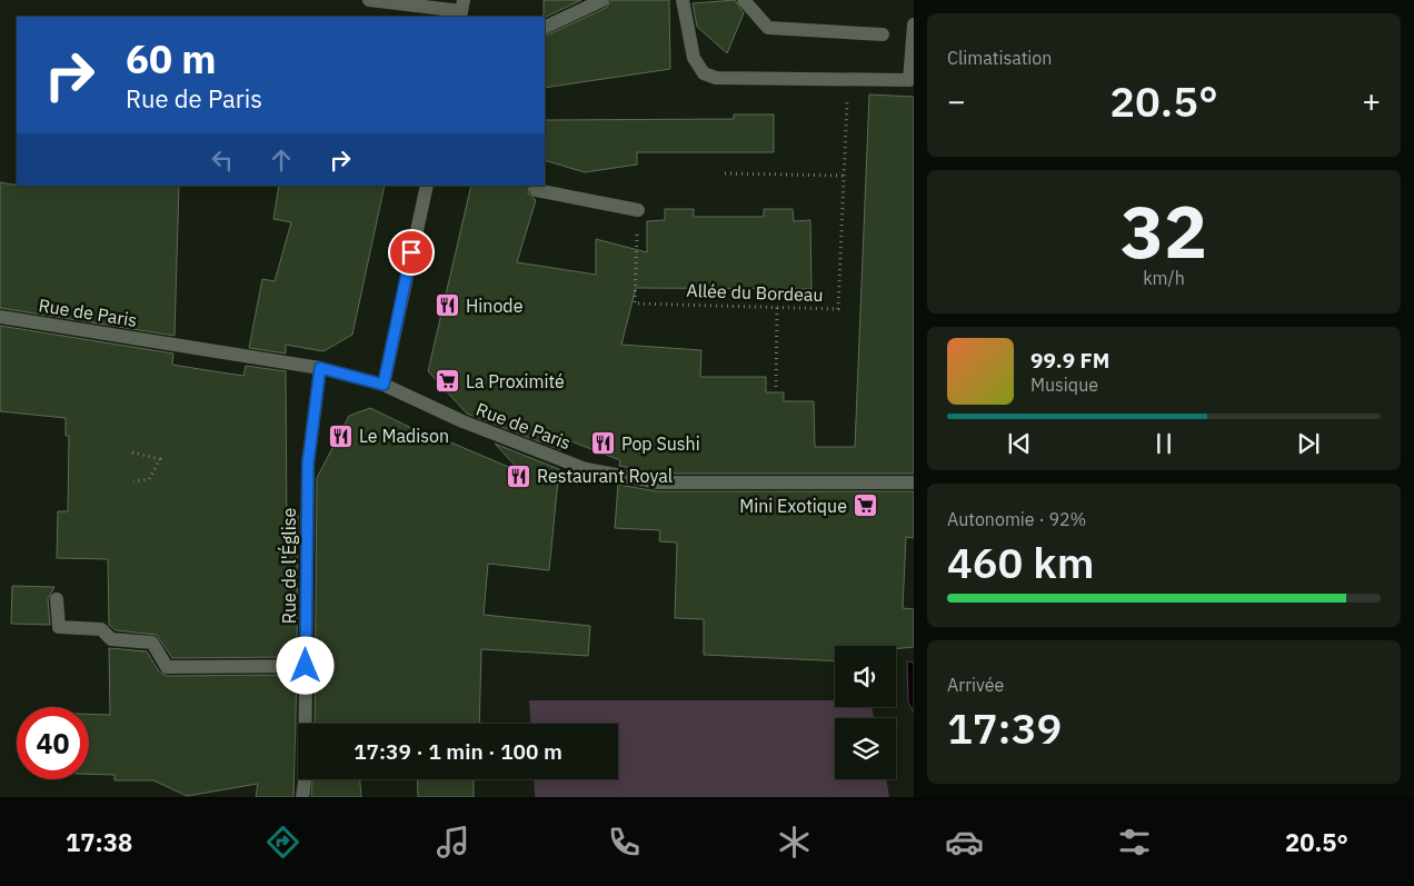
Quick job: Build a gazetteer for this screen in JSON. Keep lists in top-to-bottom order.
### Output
{
  "streets": {
    "street": ["Rue de Paris", "Rue de l'Église"],
    "path": ["Allée du Bordeau"]
  },
  "crossings": [
    ["Rue de Paris", "Rue de l'Église"]
  ],
  "places": {
    "restaurant": [
      "Hinode",
      "Le Madison",
      "Pop Sushi",
      "Restaurant Royal"
    ],
    "supermarket": ["La Proximité", "Mini Exotique"]
  },
  "page": {
    "tile": [
      "Climatisation",
      ["32", "km/h"],
      ["Autonomie · 92%", "460 km"],
      ["Arrivée", "17:39"]
    ],
    "turn": ["60 m", "Rue de Paris"],
    "heat": ["−", "20.5°", "+"],
    "song": ["99.9 FM", "Musique"],
    "limit": "40",
    "trip": "17:39 · 1 min · 100 m",
    "tabs": ["17:38", "20.5°"]
  }
}
